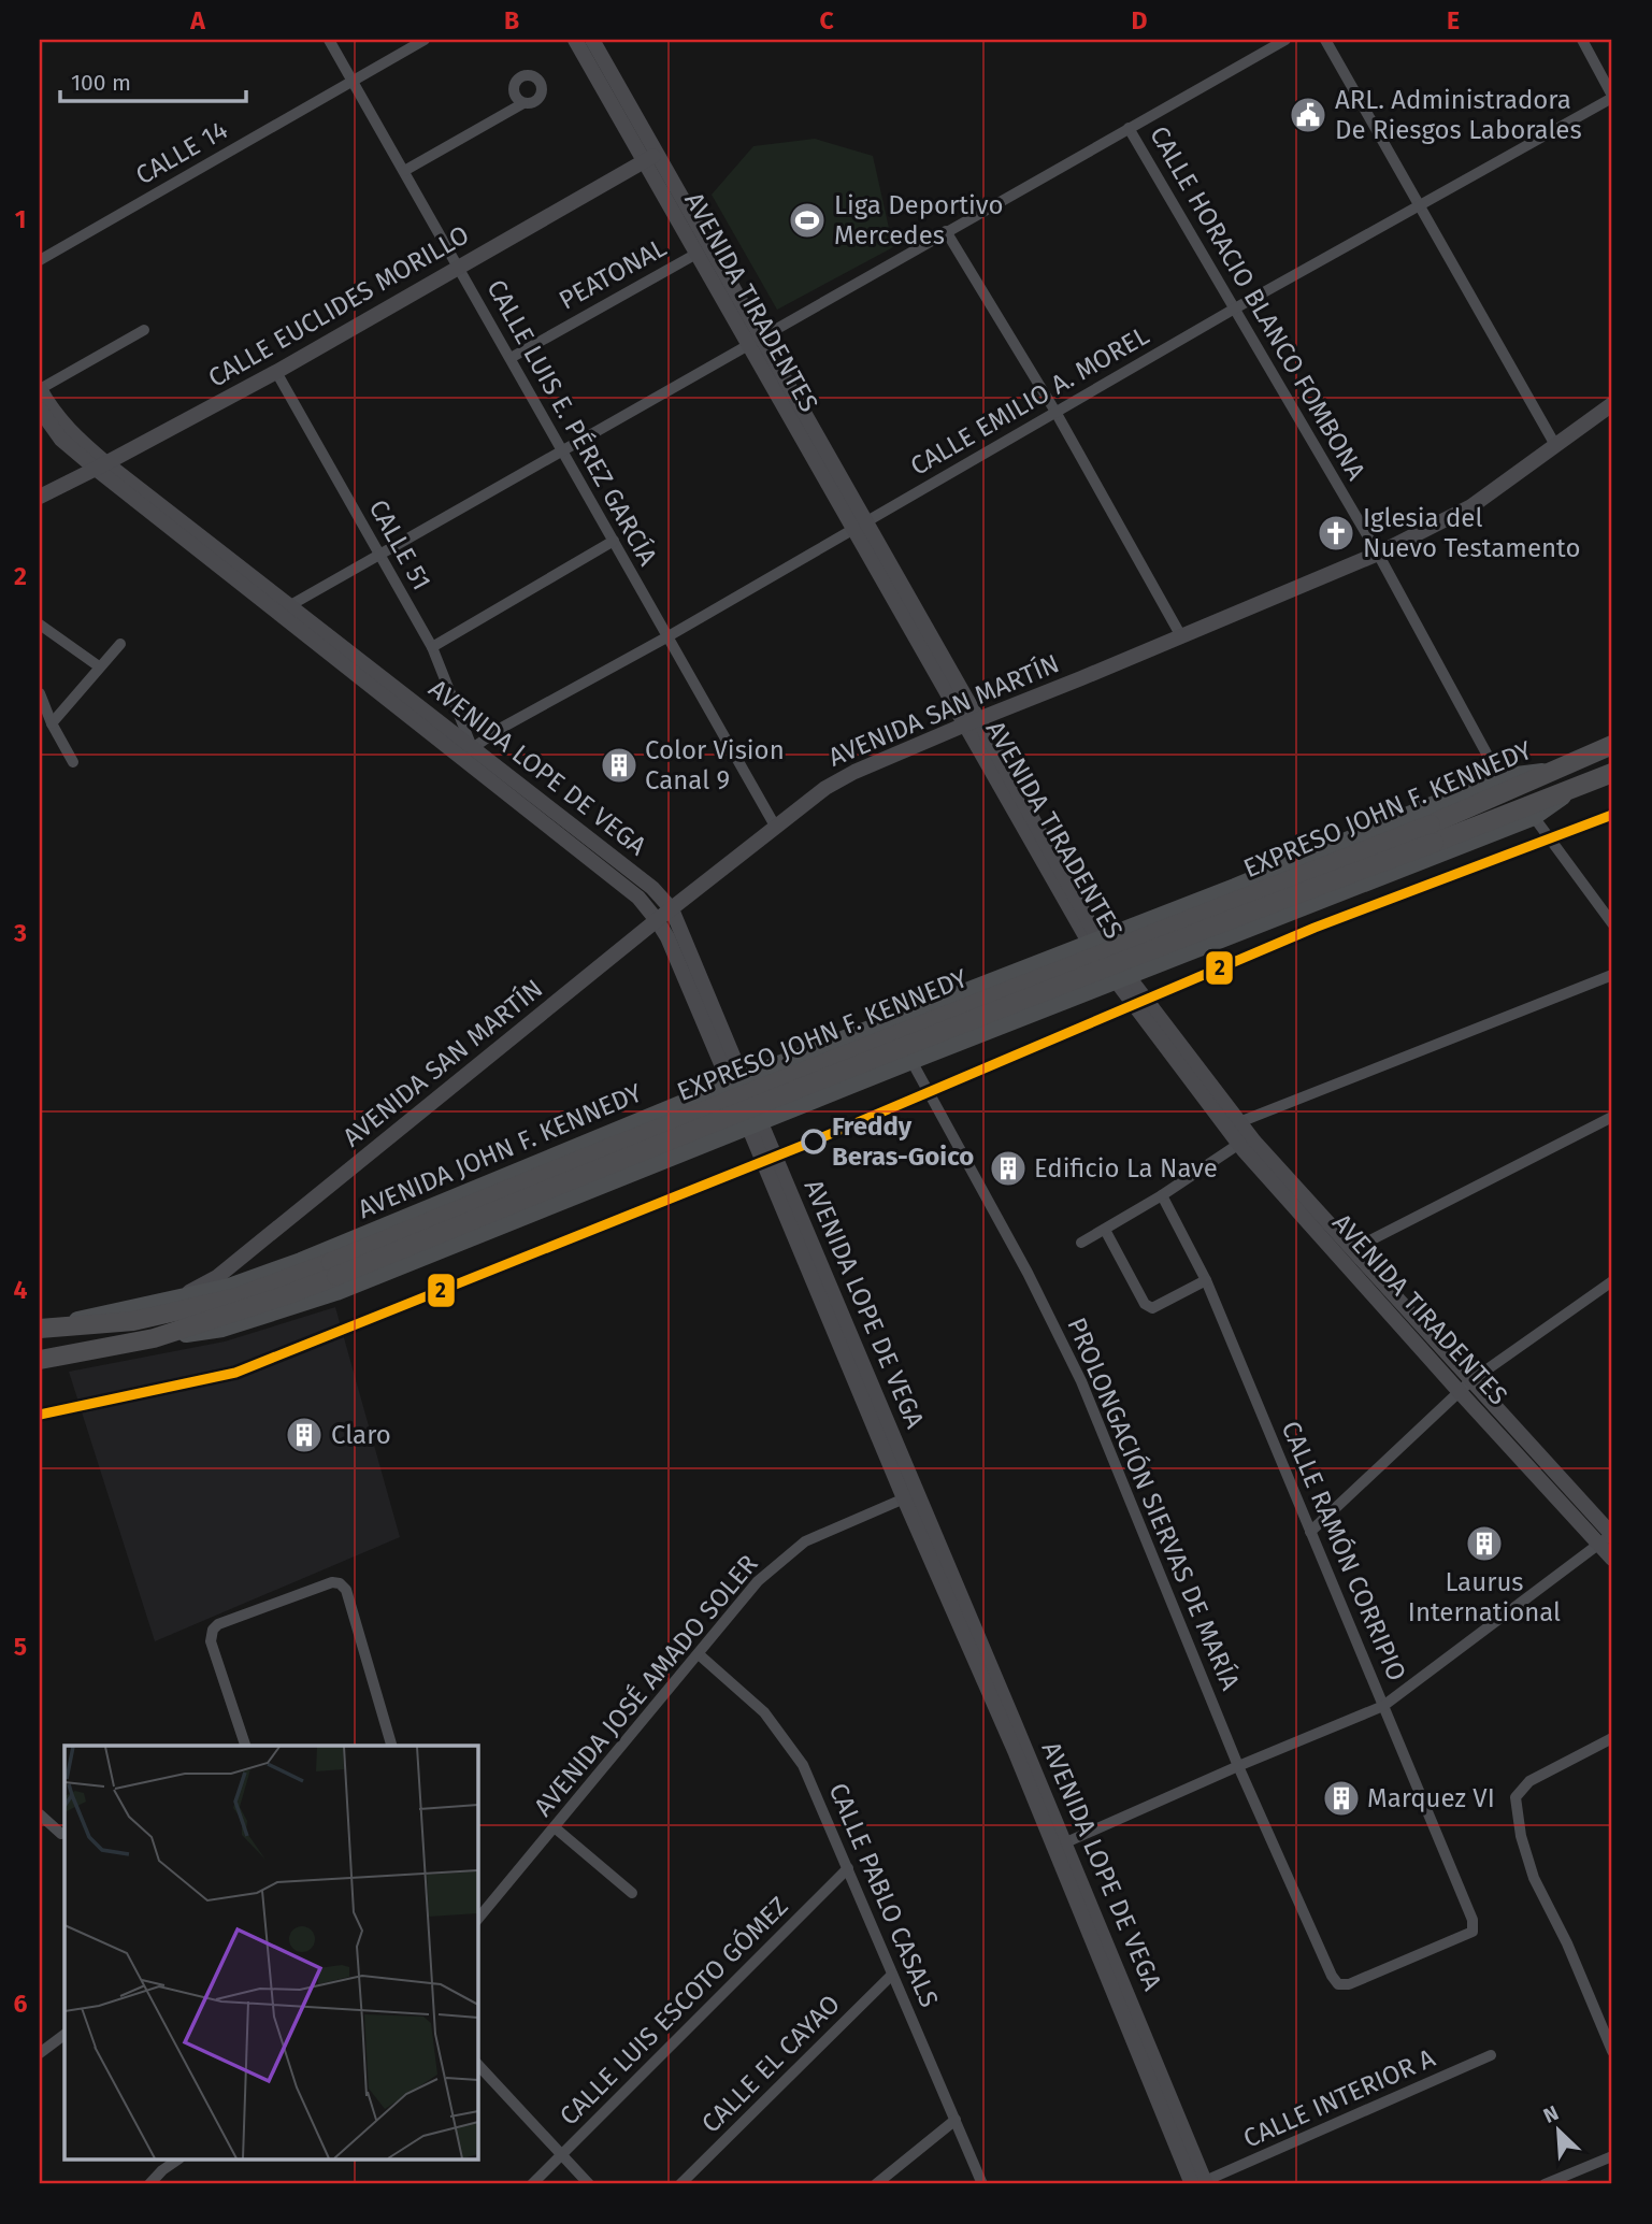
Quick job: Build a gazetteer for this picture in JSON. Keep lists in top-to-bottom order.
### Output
{
  "streets": {
    "highway": ["EXPRESO JOHN F. KENNEDY"],
    "main road": [
      "AVENIDA TIRADENTES",
      "CALLE EUCLIDES MORILLO",
      "AVENIDA SAN MARTÍN",
      "AVENIDA LOPE DE VEGA",
      "AVENIDA JOHN F. KENNEDY"
    ],
    "street": [
      "CALLE 14",
      "PEATONAL",
      "CALLE HORACIO BLANCO FOMBONA",
      "CALLE EMILIO A. MOREL",
      "CALLE LUIS E. PÉREZ GARCÍA",
      "CALLE 51",
      "PROLONGACIÓN SIERVAS DE MARÍA",
      "CALLE RAMÓN CORRIPIO",
      "AVENIDA JOSÉ AMADO SOLER",
      "CALLE PABLO CASALS",
      "CALLE LUIS ESCOTO GÓMEZ",
      "CALLE EL CAYAO",
      "CALLE INTERIOR A"
    ]
  },
  "crossings": [
    ["CALLE 14", "CALLE LUIS E. PÉREZ GARCÍA"],
    ["PEATONAL", "AVENIDA TIRADENTES"],
    ["PEATONAL", "CALLE LUIS E. PÉREZ GARCÍA"],
    ["AVENIDA TIRADENTES", "CALLE EUCLIDES MORILLO"],
    ["AVENIDA TIRADENTES", "CALLE EMILIO A. MOREL"],
    ["AVENIDA TIRADENTES", "AVENIDA SAN MARTÍN"],
    ["AVENIDA TIRADENTES", "AVENIDA JOHN F. KENNEDY"],
    ["CALLE HORACIO BLANCO FOMBONA", "CALLE EMILIO A. MOREL"],
    ["CALLE HORACIO BLANCO FOMBONA", "AVENIDA SAN MARTÍN"],
    ["CALLE HORACIO BLANCO FOMBONA", "AVENIDA JOHN F. KENNEDY"],
    ["CALLE EUCLIDES MORILLO", "CALLE LUIS E. PÉREZ GARCÍA"],
    ["CALLE EUCLIDES MORILLO", "CALLE 51"],
    ["CALLE EUCLIDES MORILLO", "AVENIDA LOPE DE VEGA"],
    ["CALLE EMILIO A. MOREL", "CALLE LUIS E. PÉREZ GARCÍA"],
    ["CALLE EMILIO A. MOREL", "CALLE 51"],
    ["CALLE EMILIO A. MOREL", "AVENIDA LOPE DE VEGA"],
    ["CALLE LUIS E. PÉREZ GARCÍA", "AVENIDA SAN MARTÍN"],
    ["CALLE 51", "AVENIDA LOPE DE VEGA"],
    ["AVENIDA SAN MARTÍN", "AVENIDA LOPE DE VEGA"],
    ["AVENIDA SAN MARTÍN", "AVENIDA JOHN F. KENNEDY"],
    ["AVENIDA LOPE DE VEGA", "AVENIDA JOHN F. KENNEDY"],
    ["AVENIDA LOPE DE VEGA", "AVENIDA JOSÉ AMADO SOLER"],
    ["AVENIDA LOPE DE VEGA", "CALLE INTERIOR A"],
    ["EXPRESO JOHN F. KENNEDY", "AVENIDA JOHN F. KENNEDY"],
    ["PROLONGACIÓN SIERVAS DE MARÍA", "CALLE RAMÓN CORRIPIO"],
    ["AVENIDA JOSÉ AMADO SOLER", "CALLE PABLO CASALS"],
    ["CALLE PABLO CASALS", "CALLE LUIS ESCOTO GÓMEZ"],
    ["CALLE PABLO CASALS", "CALLE EL CAYAO"]
  ],
  "places": {
    "public building": ["ARL. Administradora De Riesgos Laborales"],
    "sports": ["Liga Deportivo Mercedes"],
    "church": ["Iglesia del Nuevo Testamento"],
    "building": [
      "Color Vision Canal 9",
      "Edificio La Nave",
      "Claro",
      "Laurus International",
      "Marquez VI"
    ],
    "other": ["Freddy Beras-Goico"]
  },
  "lines": ["transit line 2"],
  "scale_bar": "100 m",
  "north": "top left",
  "grid": {
    "columns": [
      "A",
      "B",
      "C",
      "D",
      "E"
    ],
    "rows": [
      "1",
      "2",
      "3",
      "4",
      "5",
      "6"
    ]
  }
}
